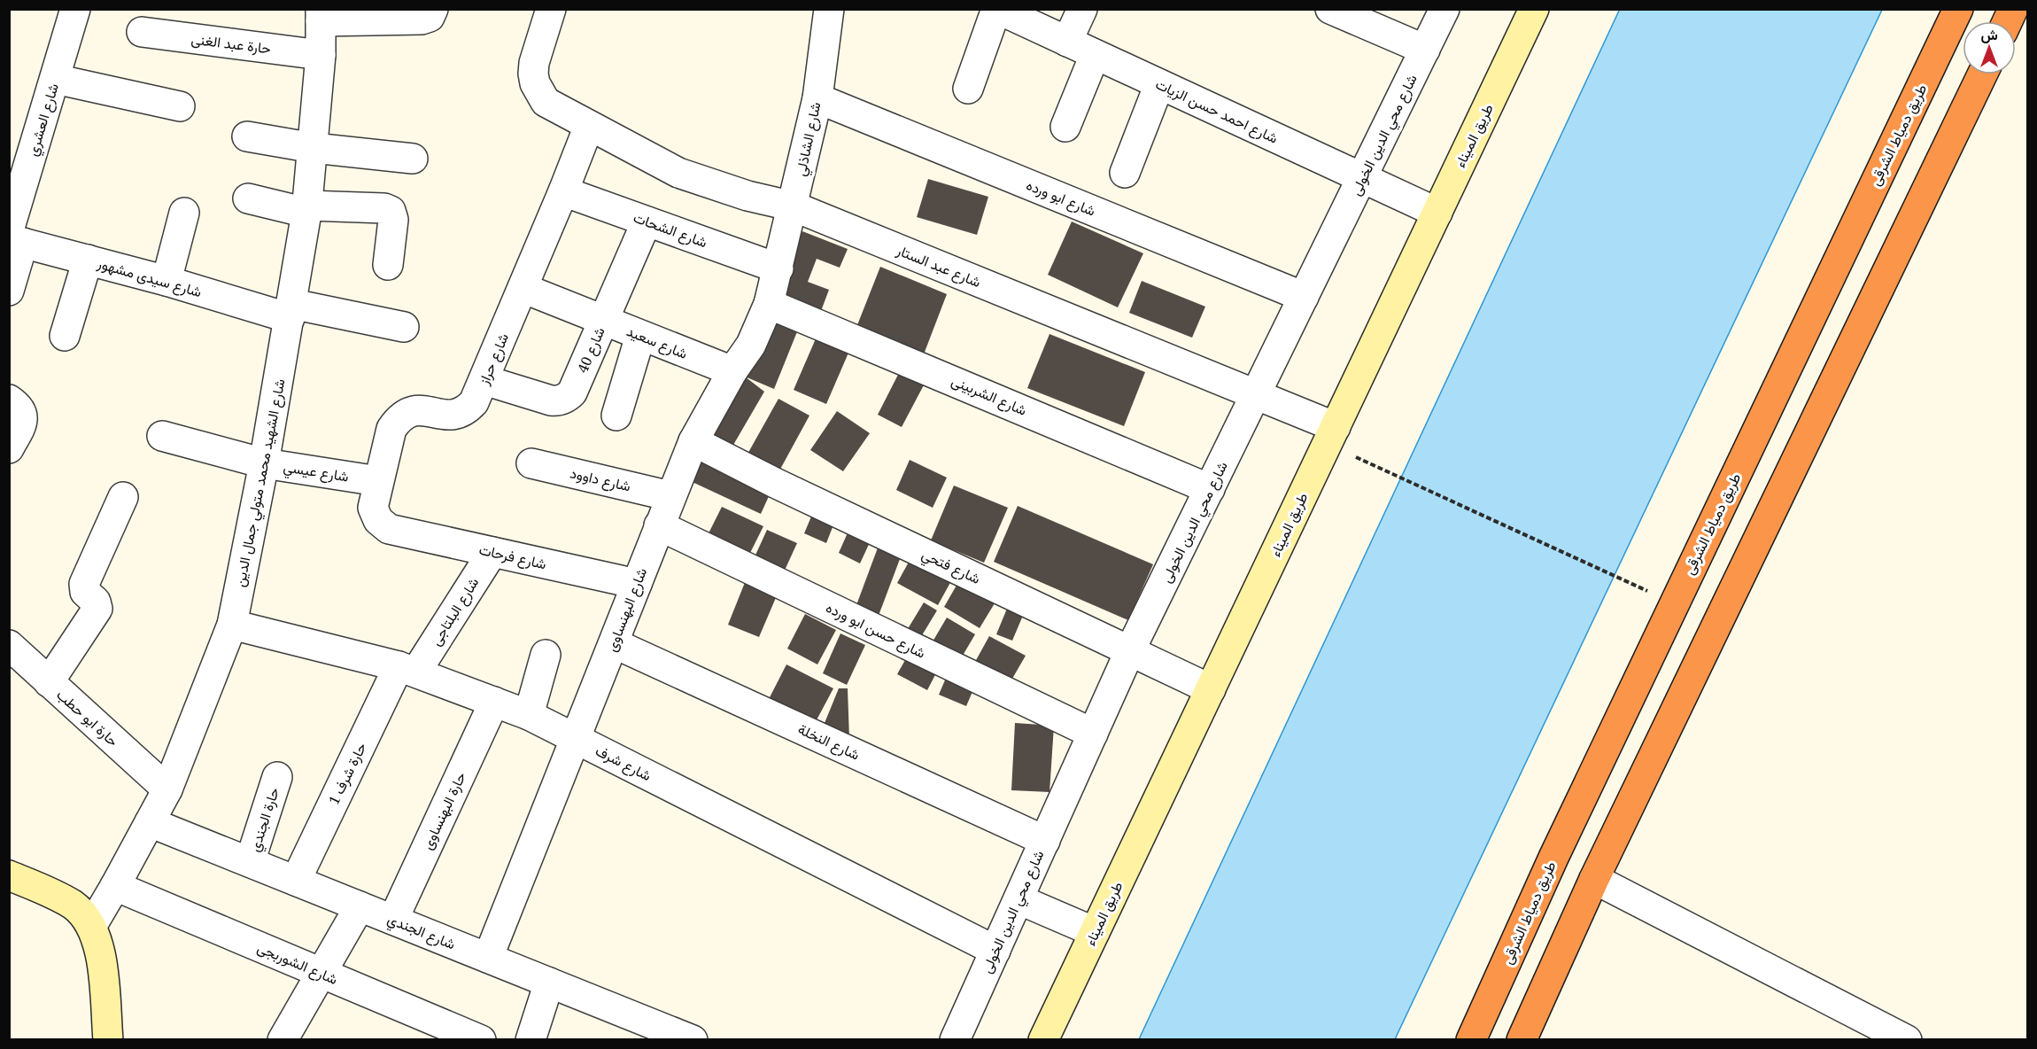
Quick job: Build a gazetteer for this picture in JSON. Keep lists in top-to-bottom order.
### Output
{
  "streets": {
    "highway": ["طريق دمياط الشرقى"],
    "street": [
      "حارة عبد الغنى",
      "شارع احمد حسن الزيات",
      "شارع العشري",
      "شارع محي الدين الخولى",
      "طريق الميناء",
      "شارع الشاذلي",
      "شارع ابو ورده",
      "شارع الشحات",
      "شارع عبد الستار",
      "شارع سيدى مشهور",
      "شارع سعيد",
      "شارع 40",
      "شارع حراز",
      "شارع الشربينى",
      "شارع عيسي",
      "شارع داوود",
      "شارع الشهيد محمد متولي جمال الدين",
      "شارع فرحات",
      "شارع فتحي",
      "شارع البهنساوى",
      "شارع البلتاجى",
      "شارع حسن ابو ورده",
      "حارة ابو حطب",
      "شارع النخلة",
      "شارع شرف",
      "حارة شرف 1",
      "حارة البهنساوى",
      "حارة الجندي",
      "شارع الجندي",
      "شارع الشوربجى"
    ]
  },
  "crossings": [
    ["حارة عبد الغنى", "شارع الشهيد محمد متولي جمال الدين"],
    ["شارع احمد حسن الزيات", "شارع محي الدين الخولى"],
    ["شارع احمد حسن الزيات", "طريق الميناء"],
    ["شارع العشري", "شارع سيدى مشهور"],
    ["شارع محي الدين الخولى", "شارع ابو ورده"],
    ["شارع محي الدين الخولى", "شارع عبد الستار"],
    ["شارع محي الدين الخولى", "شارع الشربينى"],
    ["شارع محي الدين الخولى", "شارع فتحي"],
    ["شارع محي الدين الخولى", "شارع حسن ابو ورده"],
    ["شارع محي الدين الخولى", "شارع النخلة"],
    ["شارع محي الدين الخولى", "شارع شرف"],
    ["طريق الميناء", "شارع عبد الستار"],
    ["طريق الميناء", "شارع فتحي"],
    ["شارع الشاذلي", "شارع ابو ورده"],
    ["شارع الشاذلي", "شارع الشحات"],
    ["شارع الشاذلي", "شارع عبد الستار"],
    ["شارع الشاذلي", "شارع البهنساوى"],
    ["شارع الشحات", "شارع 40"],
    ["شارع الشحات", "شارع حراز"],
    ["شارع الشحات", "شارع البهنساوى"],
    ["شارع عبد الستار", "شارع حراز"],
    ["شارع سيدى مشهور", "شارع الشهيد محمد متولي جمال الدين"],
    ["شارع سعيد", "شارع 40"],
    ["شارع سعيد", "شارع حراز"],
    ["شارع سعيد", "شارع البهنساوى"],
    ["شارع 40", "شارع حراز"],
    ["شارع حراز", "شارع عيسي"],
    ["شارع حراز", "شارع فرحات"],
    ["شارع الشربينى", "شارع البهنساوى"],
    ["شارع عيسي", "شارع الشهيد محمد متولي جمال الدين"],
    ["شارع داوود", "شارع البهنساوى"],
    ["شارع الشهيد محمد متولي جمال الدين", "حارة ابو حطب"],
    ["شارع الشهيد محمد متولي جمال الدين", "شارع شرف"],
    ["شارع الشهيد محمد متولي جمال الدين", "شارع الجندي"],
    ["شارع الشهيد محمد متولي جمال الدين", "شارع الشوربجى"],
    ["شارع فرحات", "شارع البهنساوى"],
    ["شارع فرحات", "شارع البلتاجى"],
    ["شارع فتحي", "شارع البهنساوى"],
    ["شارع البهنساوى", "شارع حسن ابو ورده"],
    ["شارع البهنساوى", "شارع النخلة"],
    ["شارع البهنساوى", "شارع شرف"],
    ["شارع البهنساوى", "شارع الجندي"],
    ["شارع البلتاجى", "شارع شرف"],
    ["شارع البلتاجى", "حارة شرف 1"],
    ["شارع شرف", "حارة شرف 1"],
    ["شارع شرف", "حارة البهنساوى"],
    ["حارة شرف 1", "شارع الجندي"],
    ["حارة البهنساوى", "شارع الجندي"],
    ["حارة الجندي", "شارع الجندي"]
  ],
  "north": "top"
}
